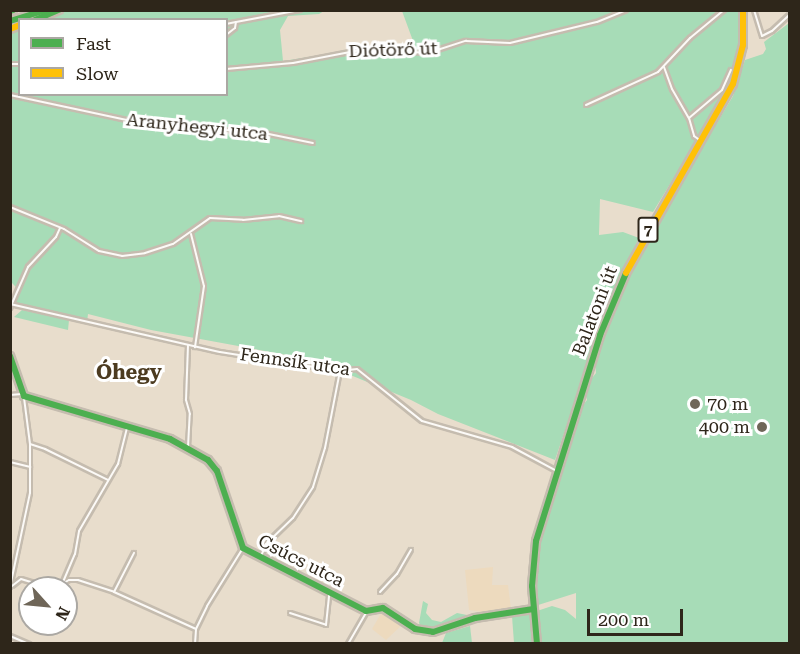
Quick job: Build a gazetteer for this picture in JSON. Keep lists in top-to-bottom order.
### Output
{
  "streets": {
    "main road": ["7", "Balatoni út", "Csúcs utca"],
    "street": ["Diótörő út", "Aranyhegyi utca", "Fennsík utca"]
  },
  "crossings": [
    ["Balatoni út", "Fennsík utca"],
    ["Balatoni út", "Csúcs utca"]
  ],
  "districts": ["Óhegy"],
  "places": ["70 m", "400 m"],
  "legend": ["Fast", "Slow"],
  "scale_bar": "200 m",
  "north": "bottom right"
}
